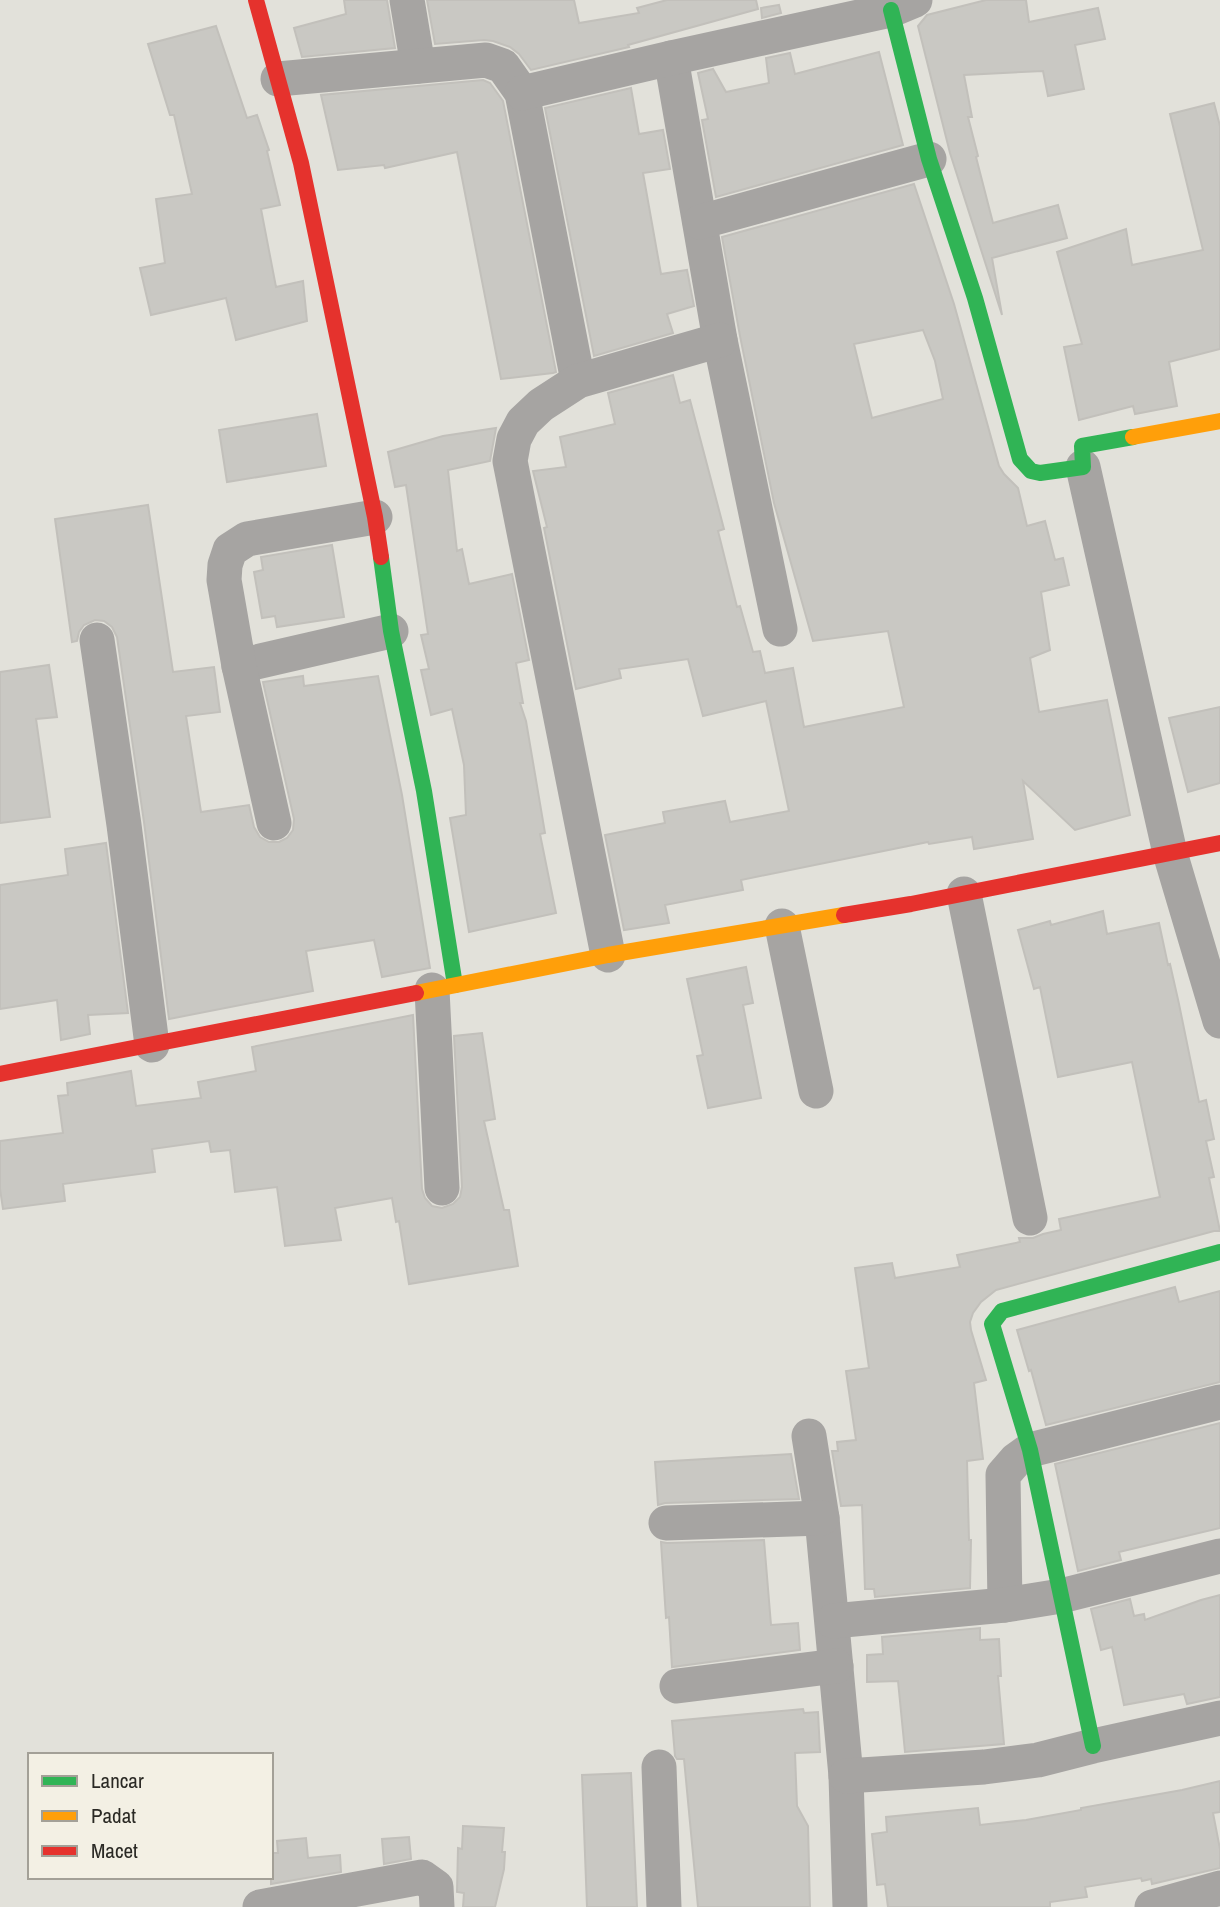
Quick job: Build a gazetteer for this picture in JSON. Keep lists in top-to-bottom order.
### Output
{
  "legend": ["Lancar", "Padat", "Macet"]
}
